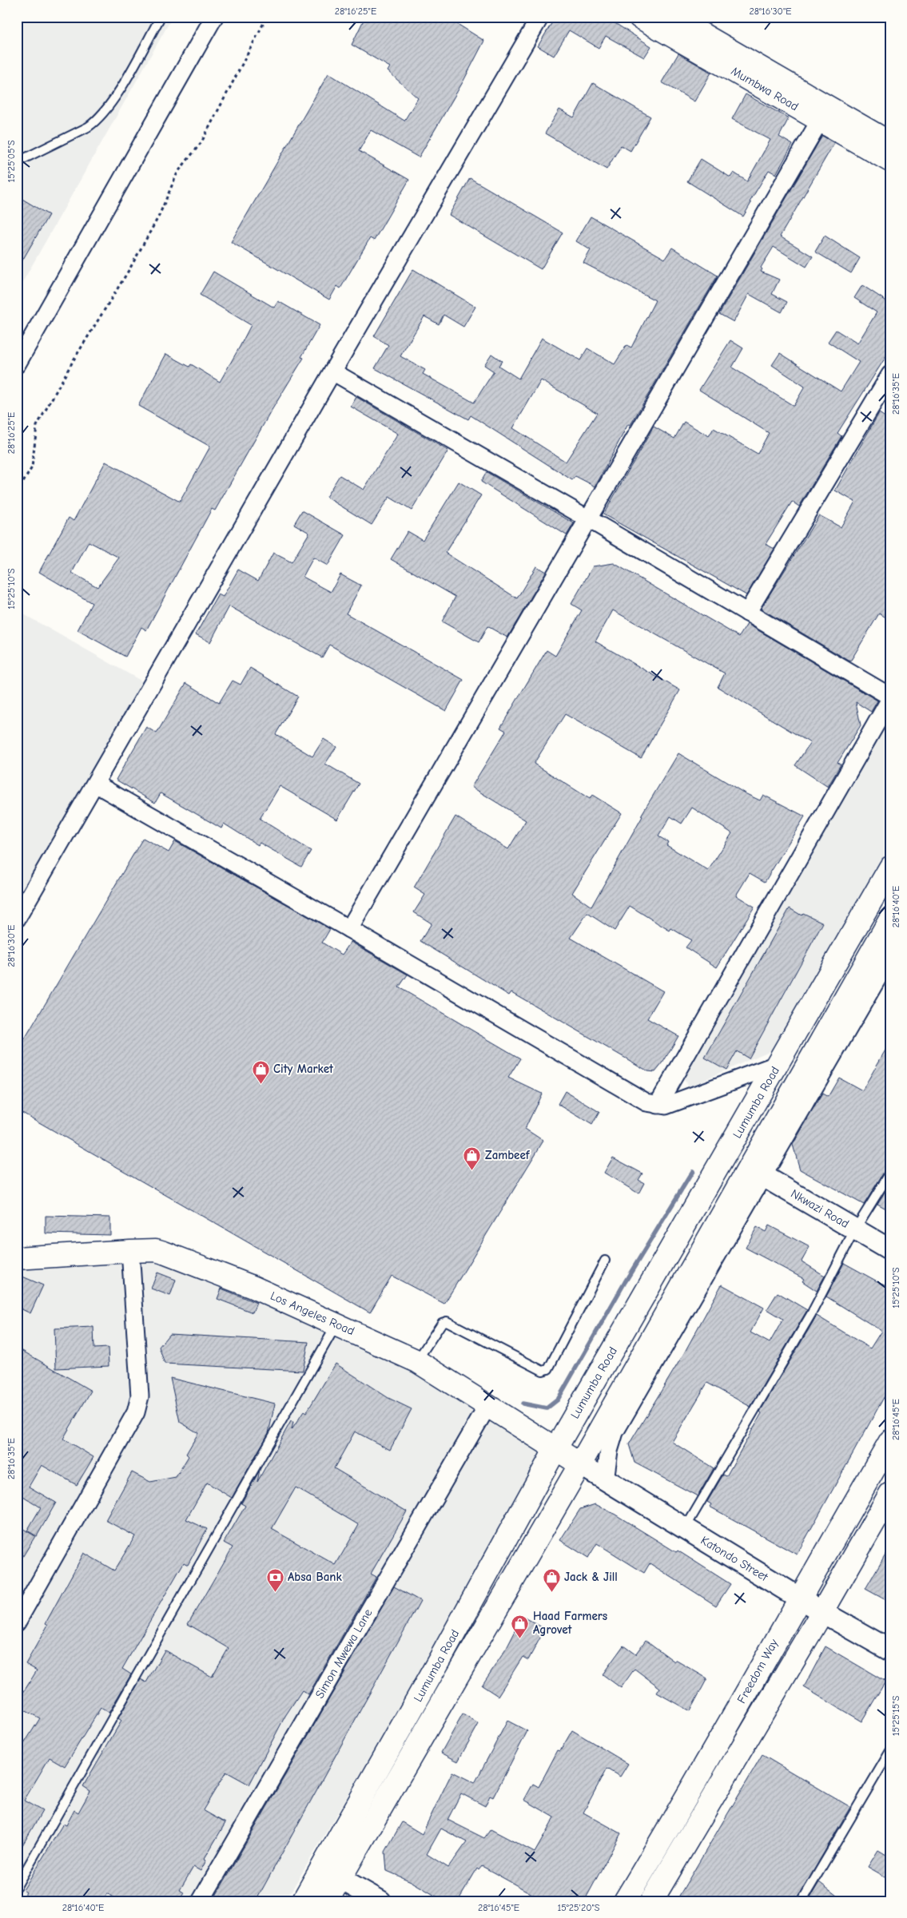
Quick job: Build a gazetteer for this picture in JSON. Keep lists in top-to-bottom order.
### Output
{
  "streets": {
    "main road": [
      "Mumbwa Road",
      "Lumumba Road",
      "Los Angeles Road",
      "Freedom Way"
    ],
    "street": ["Nkwazi Road", "Katondo Street", "Simon Mwewa Lane"]
  },
  "crossings": [
    ["Lumumba Road", "Nkwazi Road"],
    ["Lumumba Road", "Los Angeles Road"],
    ["Lumumba Road", "Katondo Street"],
    ["Los Angeles Road", "Katondo Street"],
    ["Los Angeles Road", "Simon Mwewa Lane"],
    ["Katondo Street", "Freedom Way"]
  ],
  "places": {
    "shop": [
      "City Market",
      "Zambeef",
      "Jack & Jill",
      "Haad Farmers Agrovet"
    ],
    "bank": ["Absa Bank"]
  },
  "coordinates": [
    "28°16'25\"E",
    "28°16'30\"E",
    "15°25'05\"S",
    "28°16'35\"E",
    "15°25'10\"S",
    "28°16'40\"E",
    "28°16'45\"E",
    "15°25'15\"S",
    "15°25'20\"S"
  ]
}
